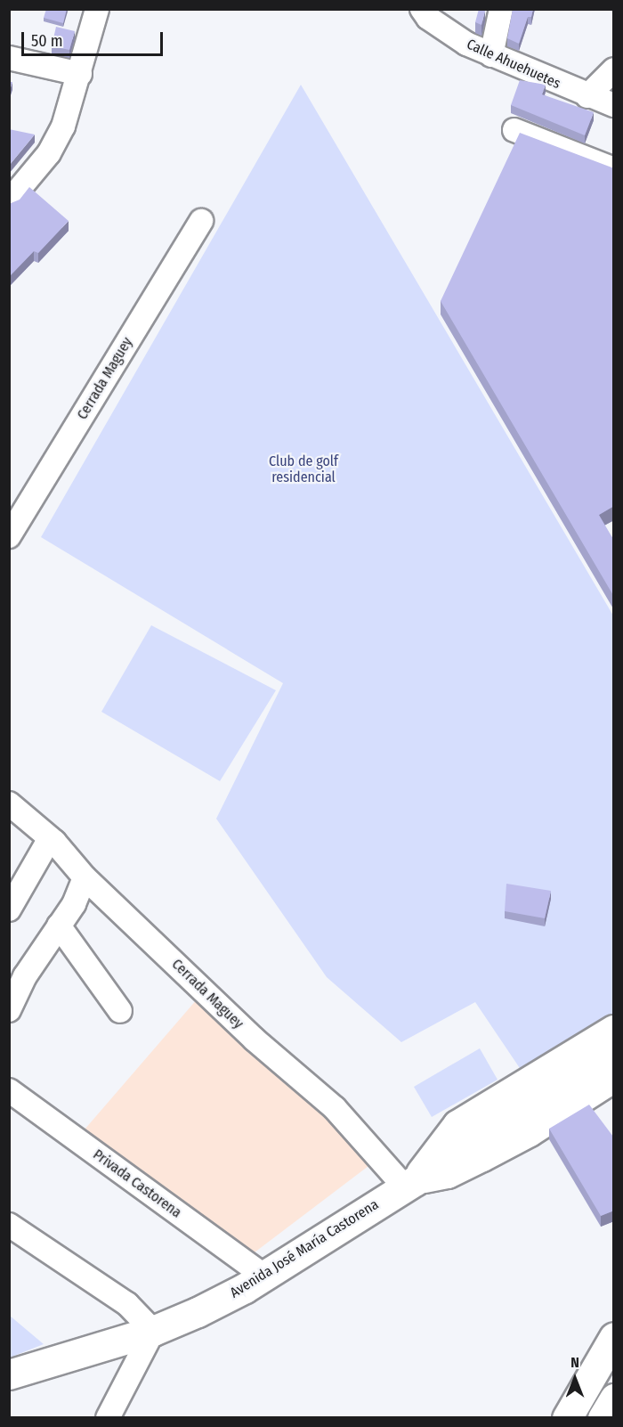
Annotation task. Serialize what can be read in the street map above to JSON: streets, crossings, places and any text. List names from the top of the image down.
{
  "streets": {
    "main road": ["Avenida José María Castorena"],
    "street": ["Calle Ahuehuetes", "Cerrada Maguey", "Privada Castorena"]
  },
  "crossings": [
    ["Cerrada Maguey", "Avenida José María Castorena"],
    ["Privada Castorena", "Avenida José María Castorena"]
  ],
  "parks": ["Club de golf residencial"],
  "scale_bar": "50 m",
  "north": "top"
}
